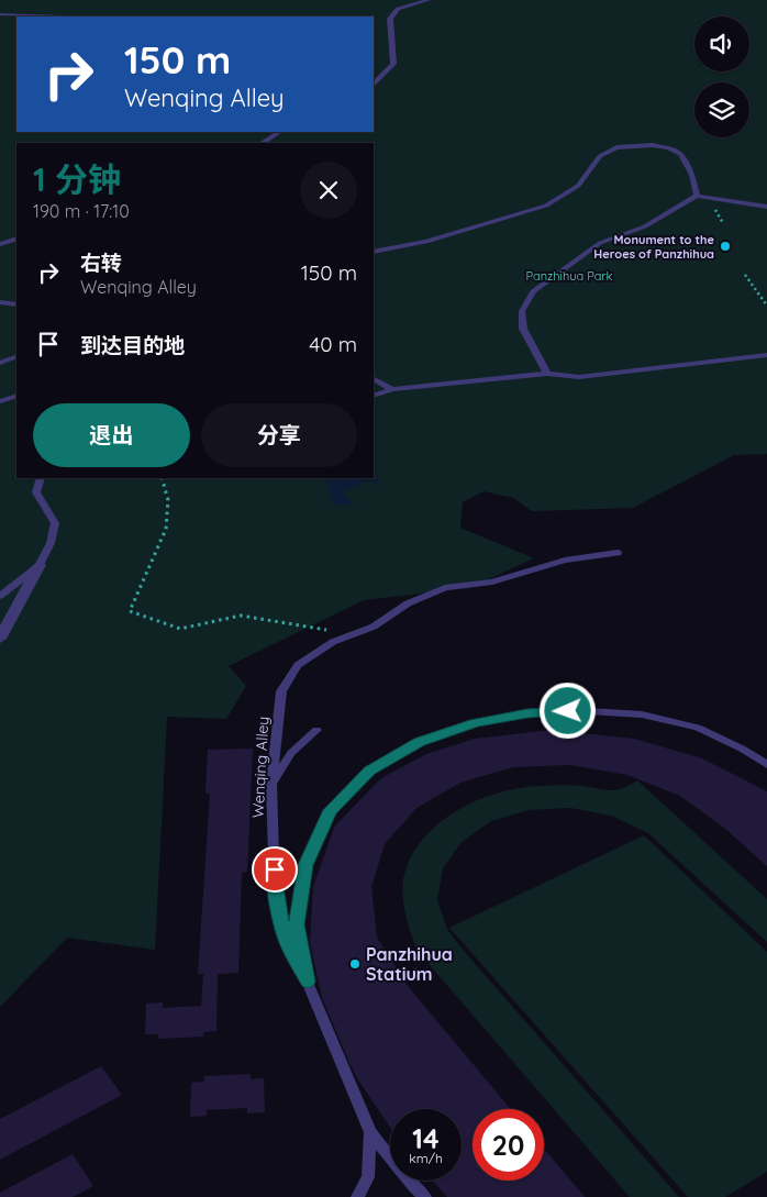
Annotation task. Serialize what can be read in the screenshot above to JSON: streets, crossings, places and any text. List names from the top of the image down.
{
  "streets": {
    "lane": ["Wenqing Alley"]
  },
  "parks": ["Panzhihua Park"],
  "places": ["Monument to the Heroes of Panzhihua", "Panzhihua Statium"],
  "page": {
    "turn": ["150 m", "Wenqing Alley"],
    "heading": ["1 分钟", "190 m · 17:10"],
    "list": [
      {
        "name": "右转",
        "note": "Wenqing Alley",
        "value": "150 m"
      },
      {
        "name": "到达目的地",
        "value": "40 m"
      }
    ],
    "buttons": ["退出", "分享"],
    "speed": "14 km/h",
    "limit": "20"
  }
}
